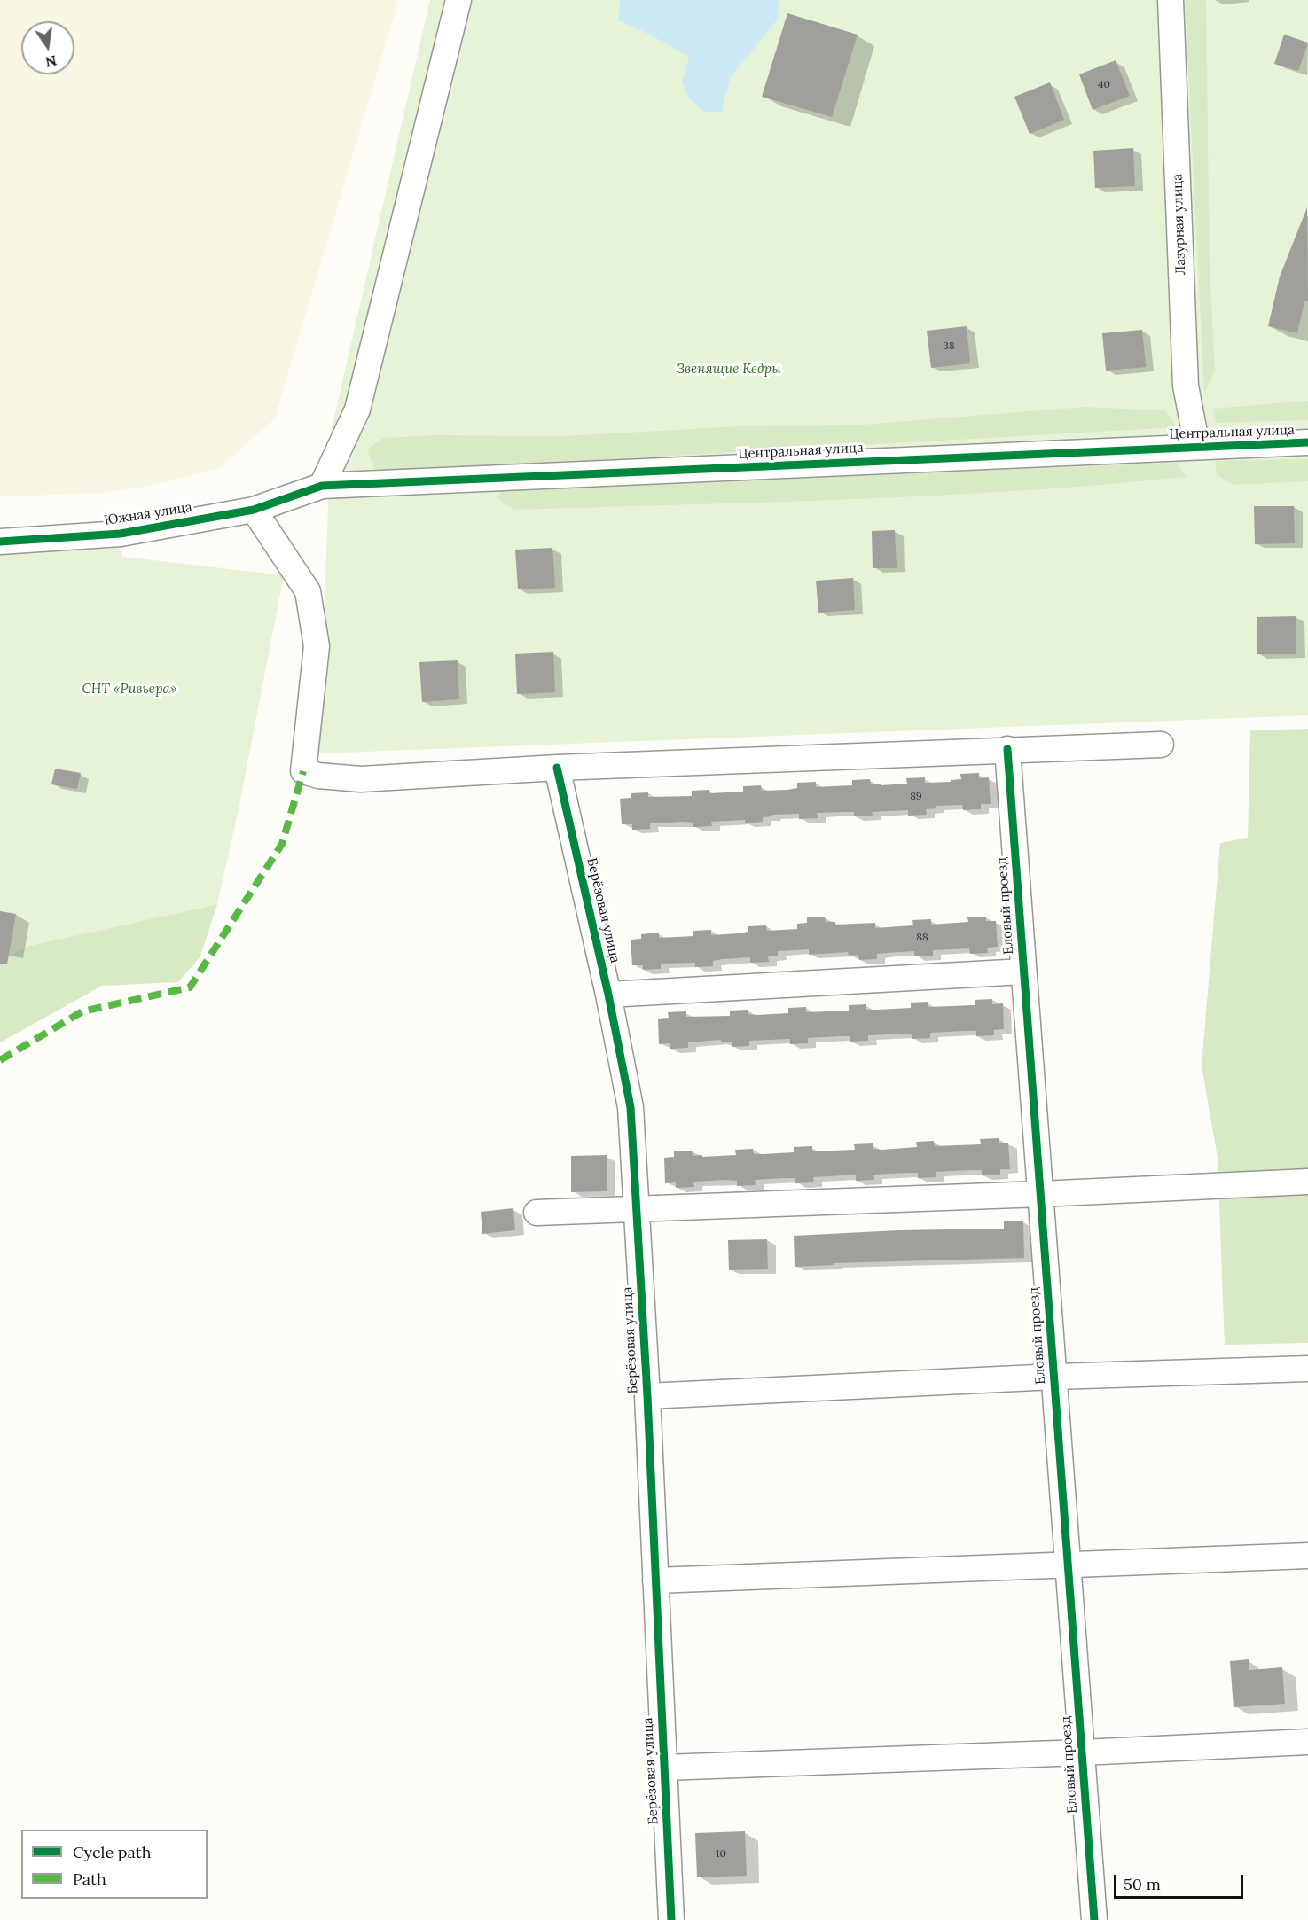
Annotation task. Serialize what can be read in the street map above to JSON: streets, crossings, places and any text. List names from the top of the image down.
{
  "streets": {
    "street": [
      "Лазурная улица",
      "Центральная улица",
      "Южная улица",
      "Еловый проезд",
      "Берёзовая улица"
    ]
  },
  "crossings": [
    ["Лазурная улица", "Центральная улица"],
    ["Центральная улица", "Южная улица"]
  ],
  "parks": ["Звенящие Кедры", "СНТ «Ривьера»"],
  "house_numbers": [
    "40",
    "38",
    "89",
    "88",
    "10"
  ],
  "legend": ["Cycle path", "Path"],
  "scale_bar": "50 m",
  "north": "bottom"
}
